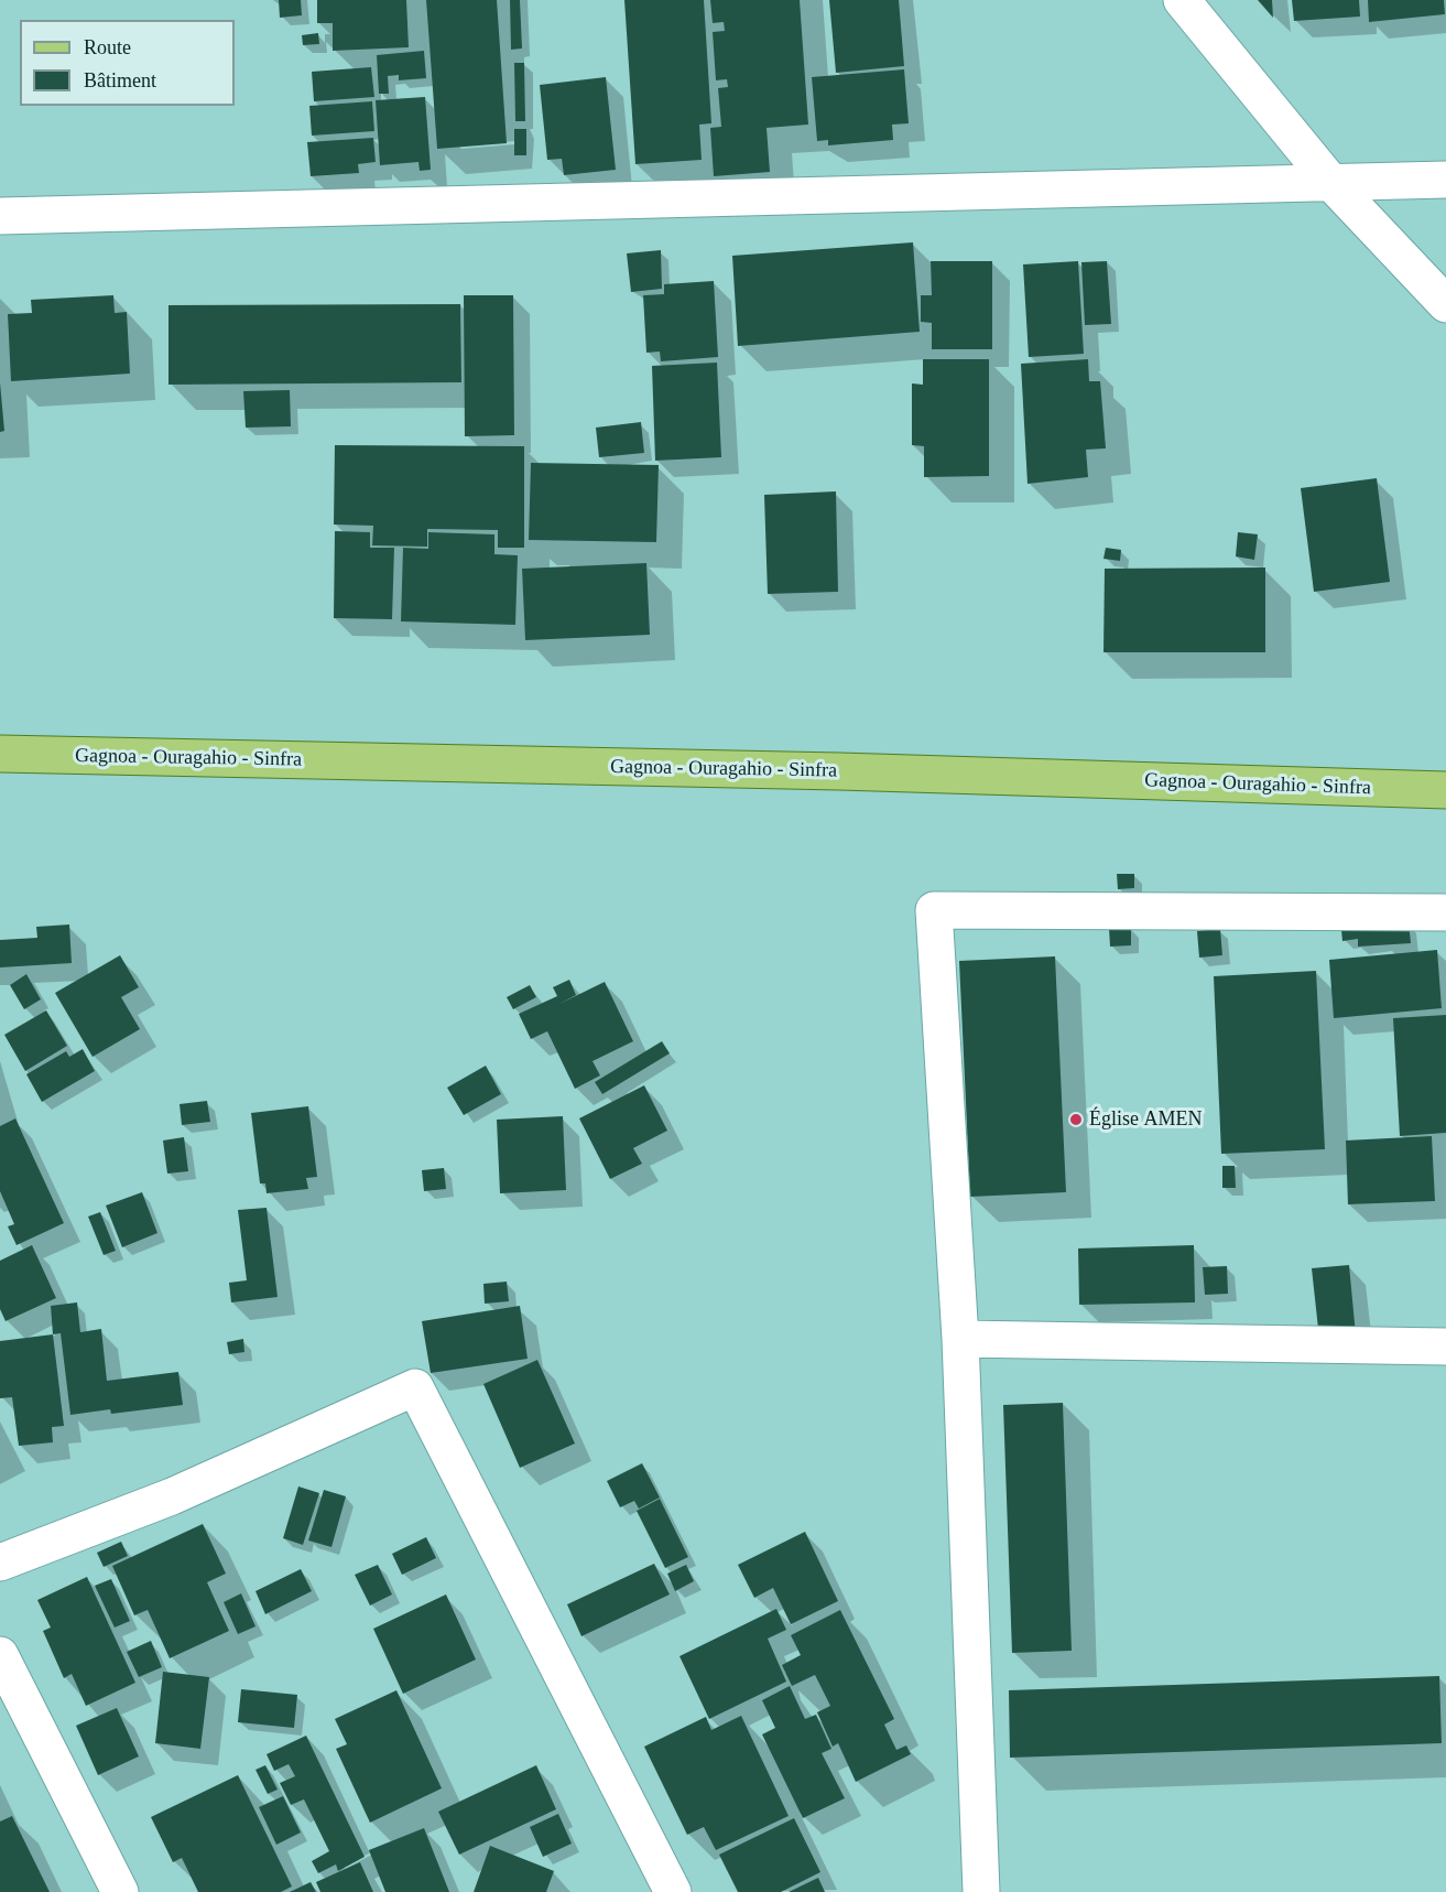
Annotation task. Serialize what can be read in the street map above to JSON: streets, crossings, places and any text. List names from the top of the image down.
{
  "streets": {
    "main road": ["Gagnoa - Ouragahio - Sinfra"]
  },
  "places": ["Église AMEN"],
  "legend": ["Route", "Bâtiment"]
}
